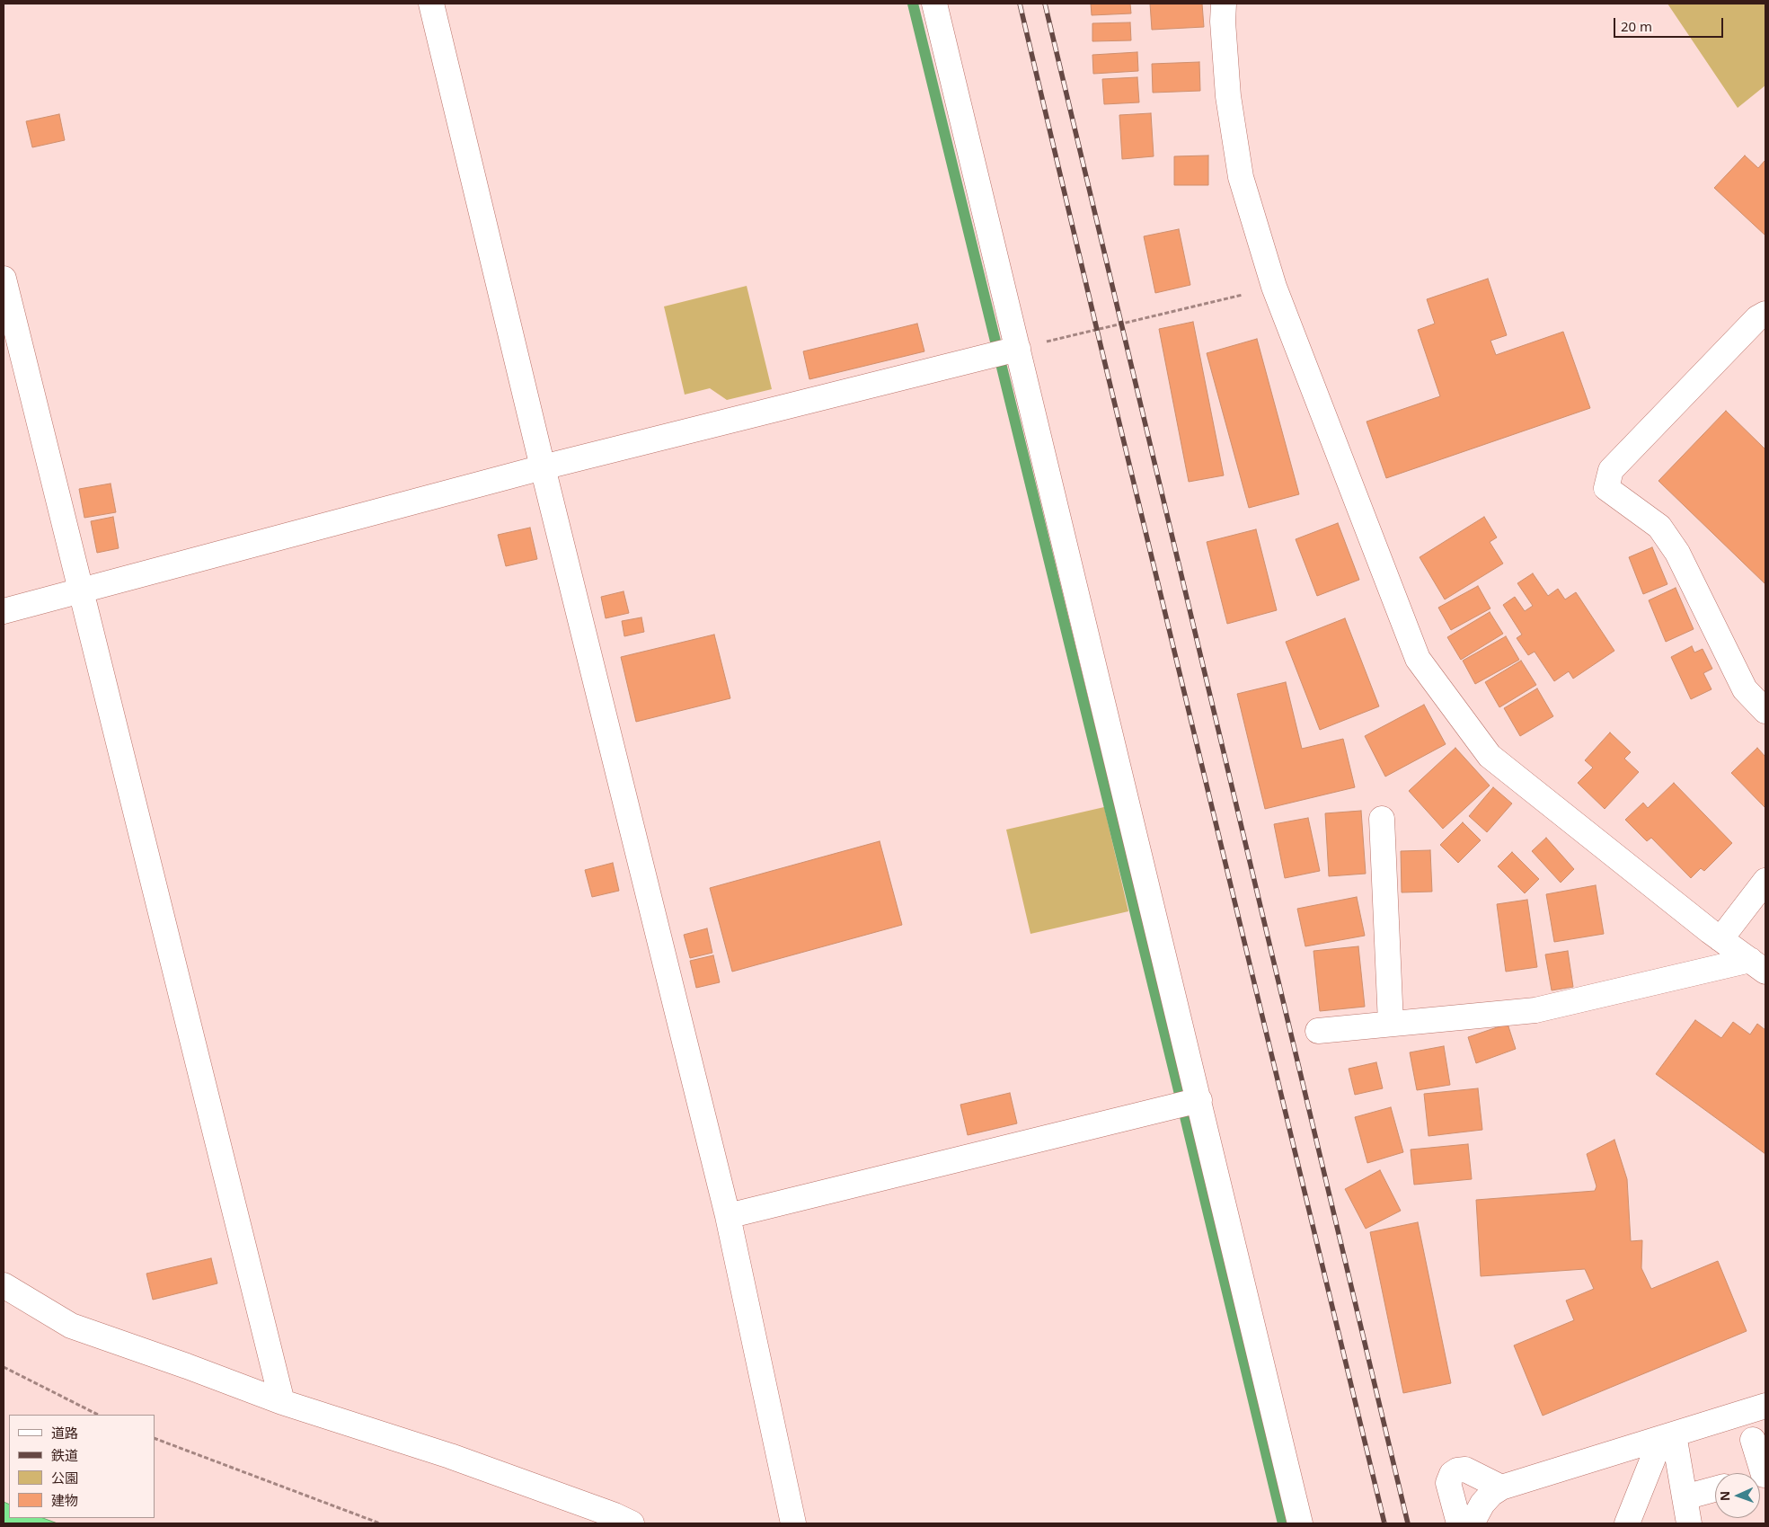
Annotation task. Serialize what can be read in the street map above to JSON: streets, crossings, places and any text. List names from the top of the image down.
{
  "legend": [
    "道路",
    "鉄道",
    "公園",
    "建物"
  ],
  "scale_bar": "20 m",
  "north": "left"
}
